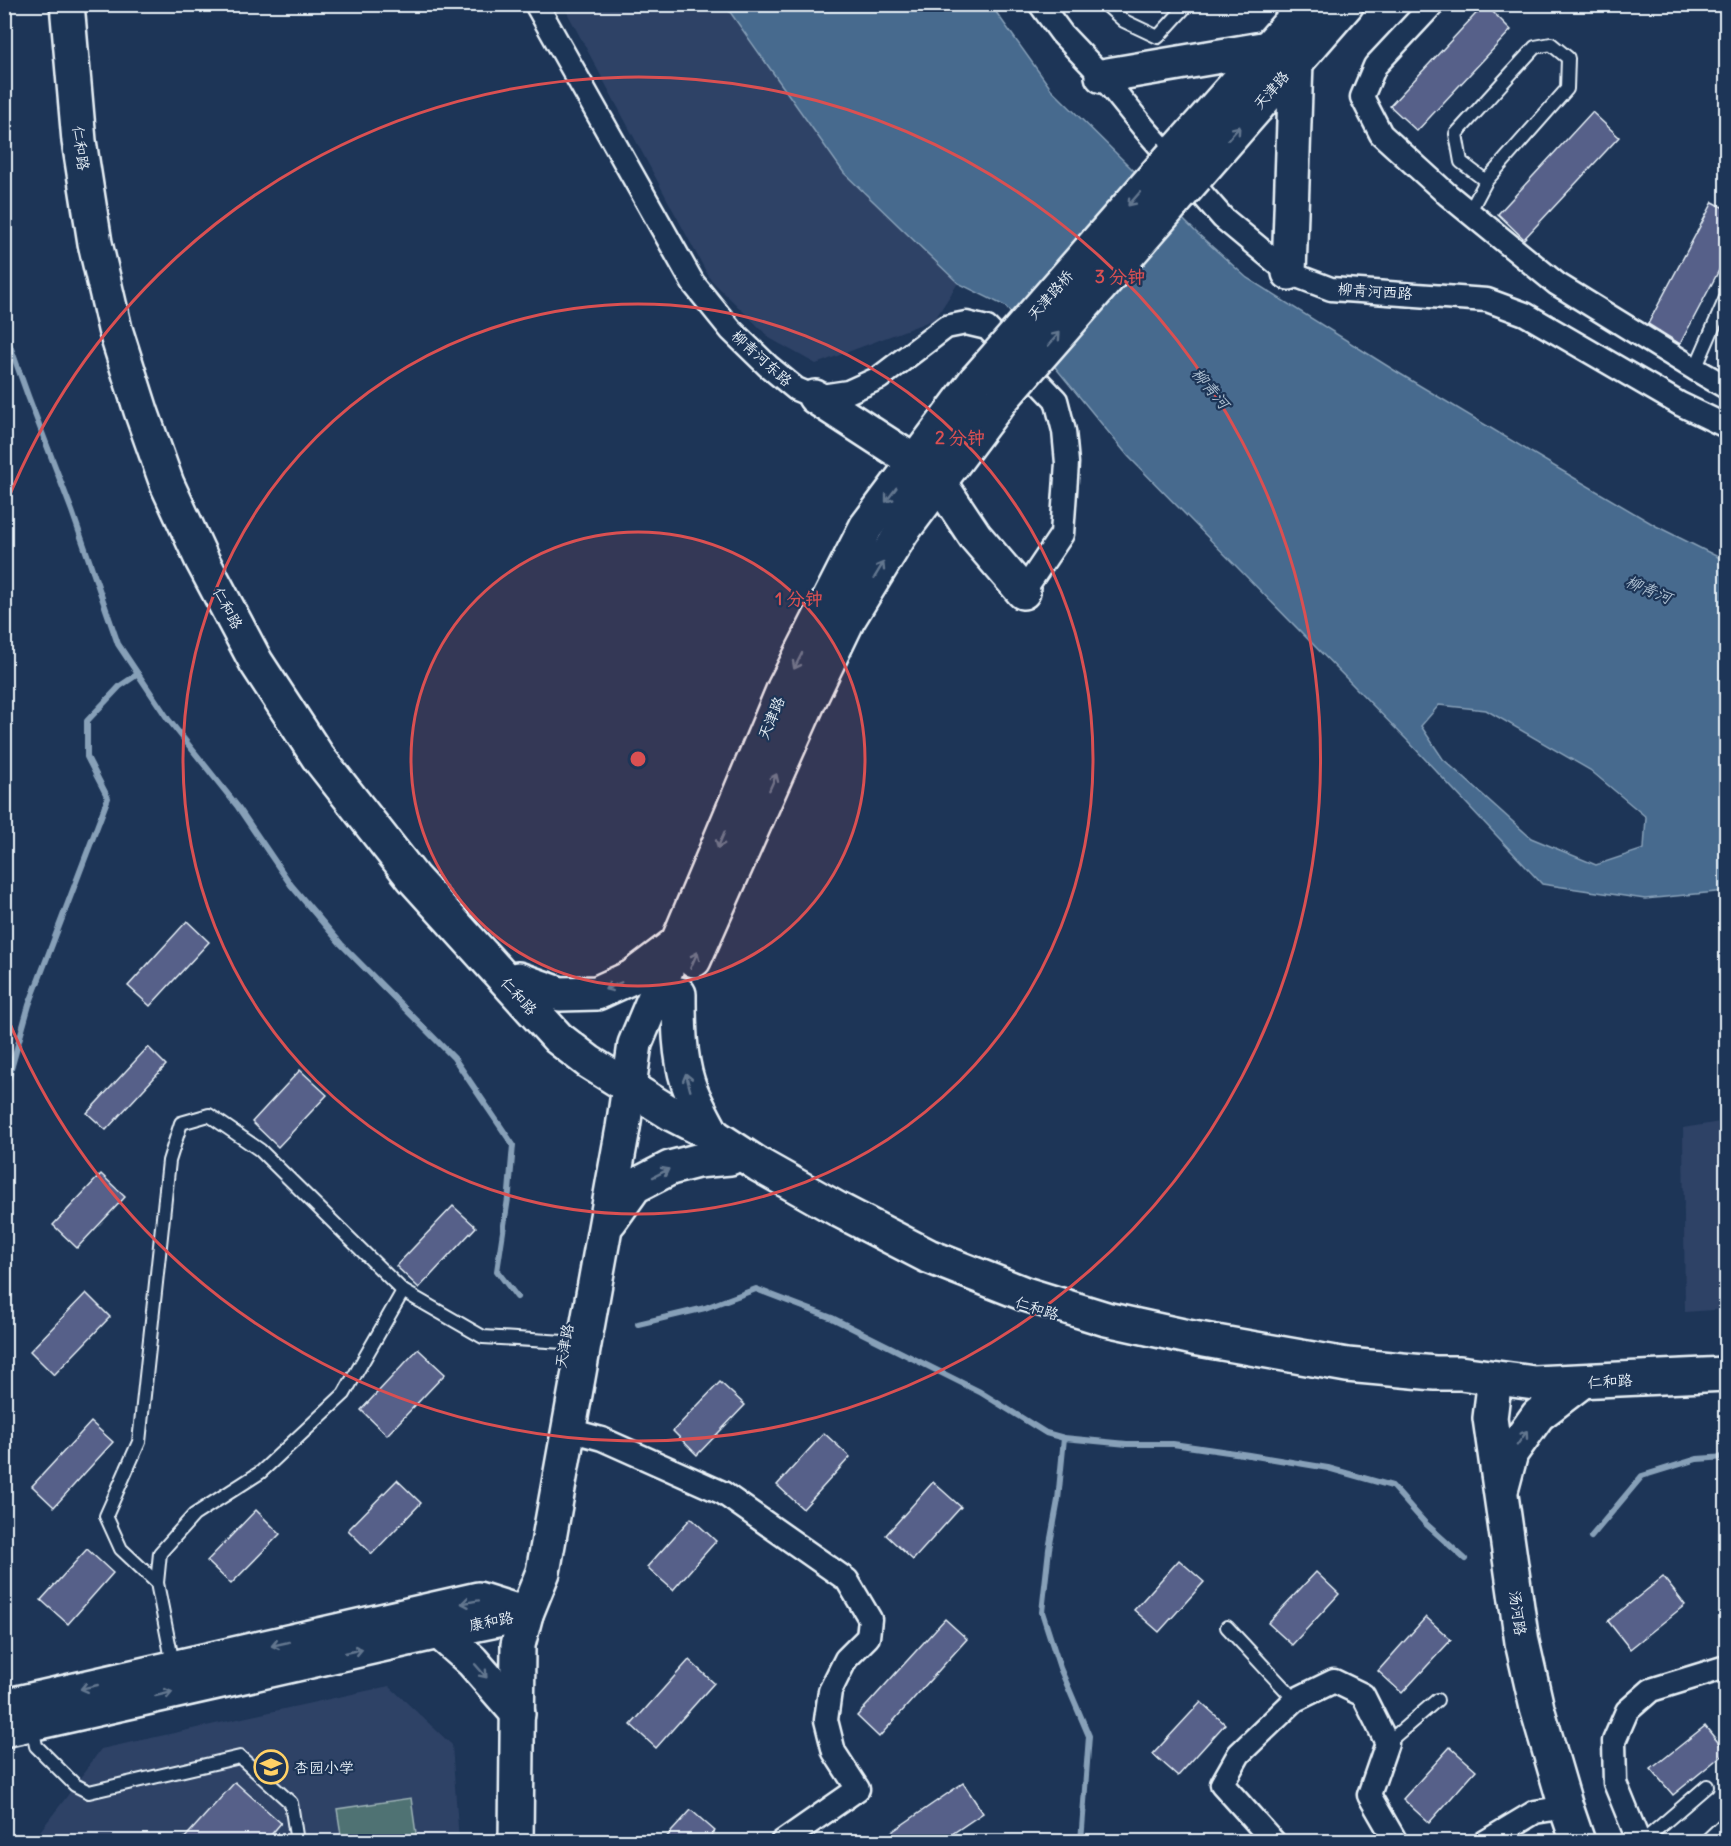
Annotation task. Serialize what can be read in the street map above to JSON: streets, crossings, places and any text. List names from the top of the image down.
{
  "streets": {
    "street": [
      "天津路",
      "仁和路",
      "柳青河西路",
      "天津路桥",
      "柳青河东路",
      "汤河路",
      "康和路"
    ]
  },
  "crossings": [
    ["天津路", "仁和路"],
    ["天津路", "天津路桥"],
    ["天津路", "康和路"],
    ["仁和路", "汤河路"]
  ],
  "one_way": ["天津路桥"],
  "water": ["柳青河"],
  "places": {
    "school or university": ["杏园小学"]
  },
  "rings": ["3 分钟", "2 分钟", "1 分钟"]
}
